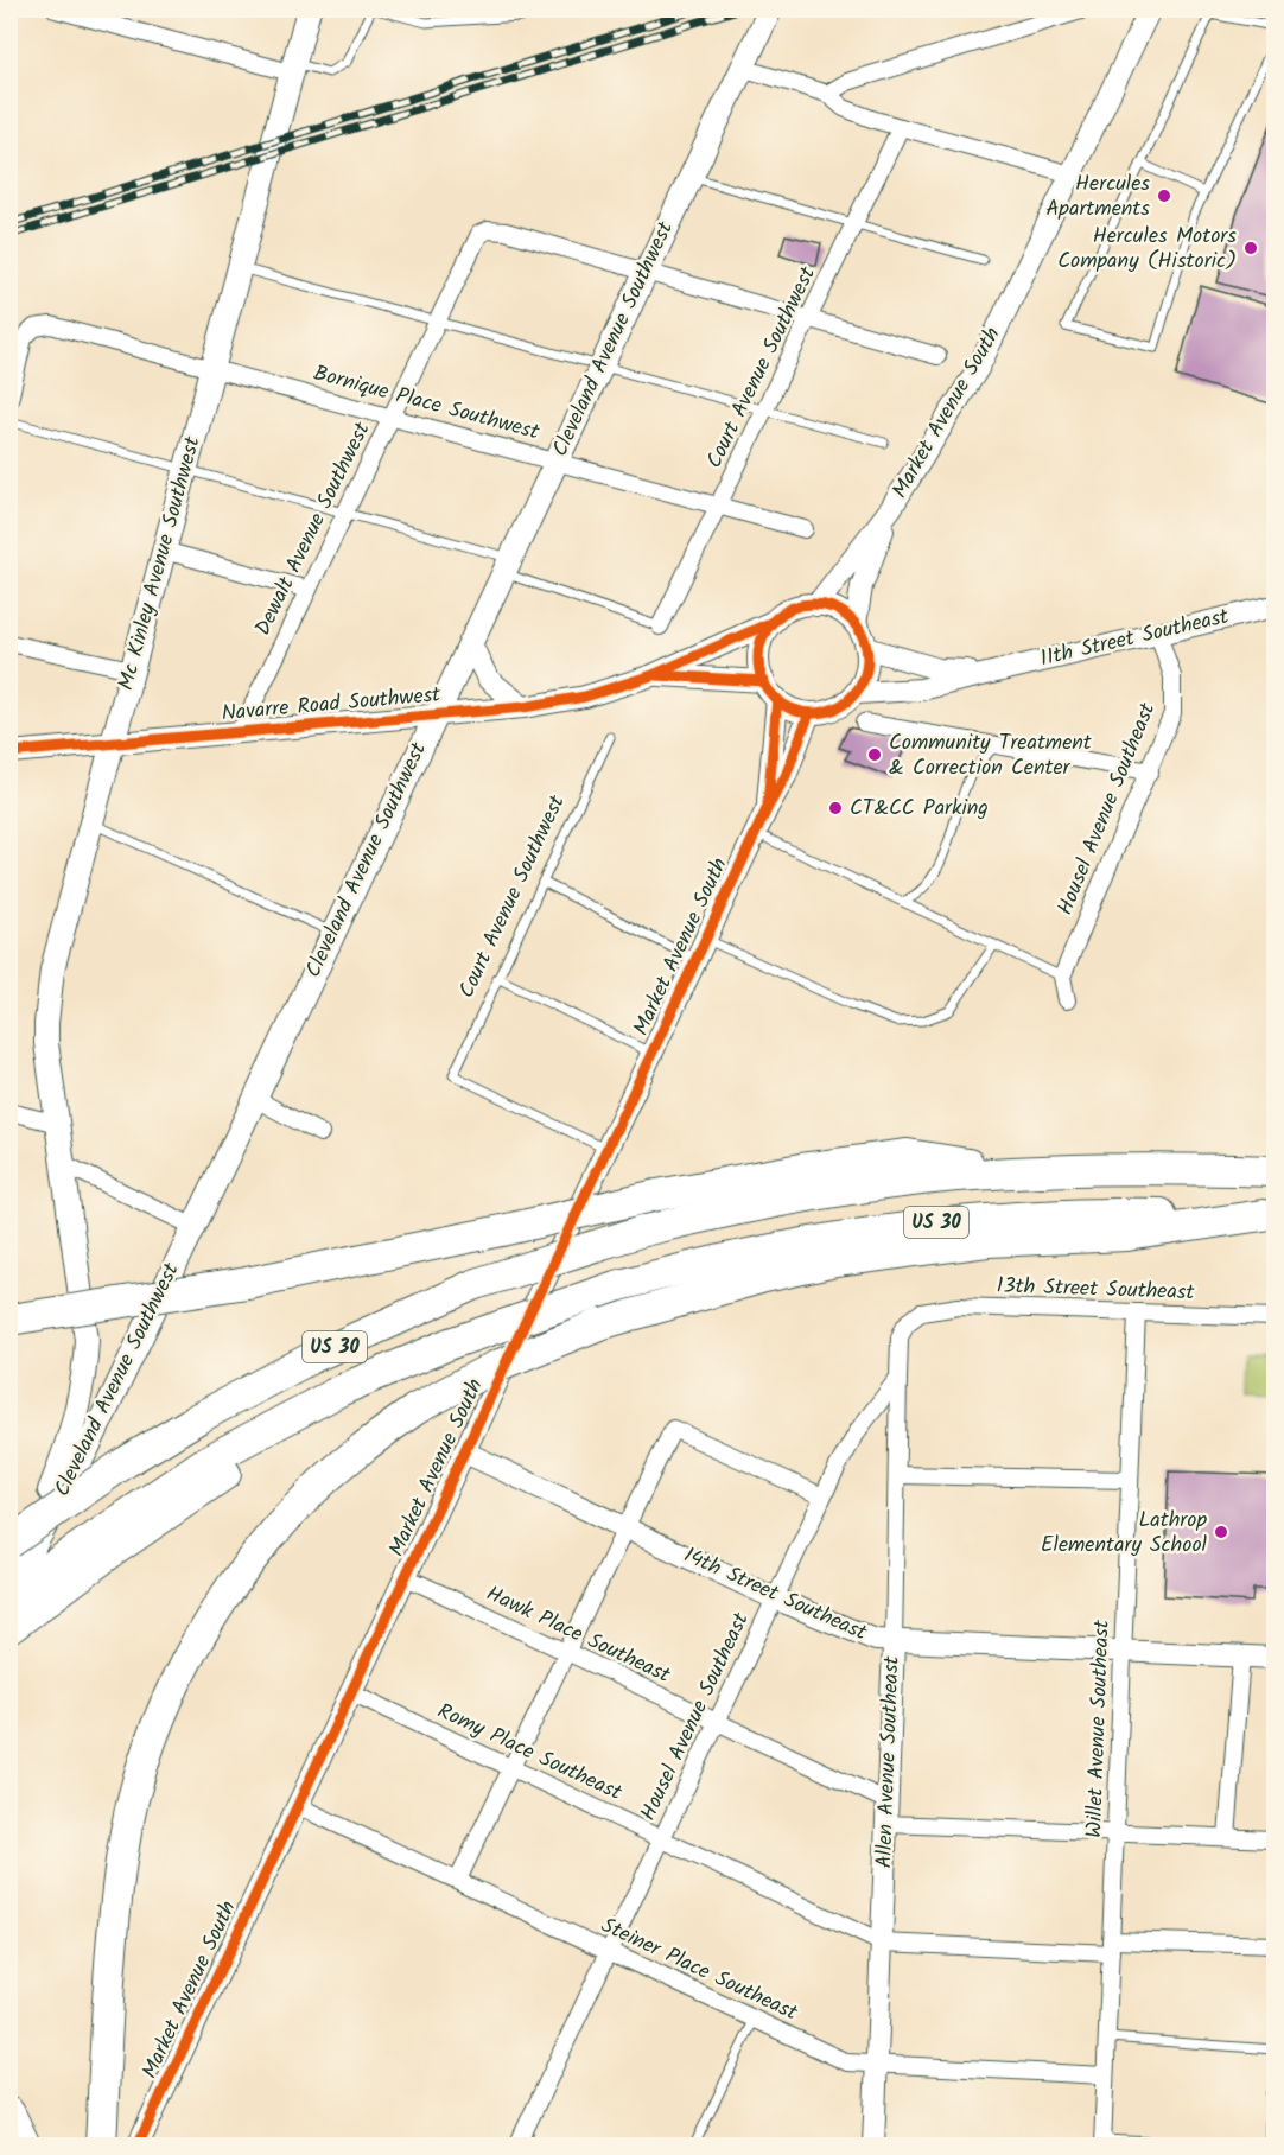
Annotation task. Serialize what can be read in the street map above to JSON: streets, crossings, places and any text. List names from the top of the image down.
{
  "streets": {
    "highway": ["US 30"],
    "main road": ["Cleveland Avenue Southwest", "Mc Kinley Avenue Southwest"],
    "street": [
      "Court Avenue Southwest",
      "Bornique Place Southwest",
      "Market Avenue South",
      "Dewalt Avenue Southwest",
      "11th Street Southeast",
      "Navarre Road Southwest",
      "Housel Avenue Southeast",
      "13th Street Southeast",
      "14th Street Southeast",
      "Hawk Place Southeast",
      "Willet Avenue Southeast",
      "Romy Place Southeast",
      "Allen Avenue Southeast",
      "Steiner Place Southeast"
    ]
  },
  "crossings": [
    ["Cleveland Avenue Southwest", "Bornique Place Southwest"],
    ["Cleveland Avenue Southwest", "Dewalt Avenue Southwest"],
    ["Cleveland Avenue Southwest", "Mc Kinley Avenue Southwest"],
    ["Cleveland Avenue Southwest", "Navarre Road Southwest"],
    ["Cleveland Avenue Southwest", "US 30"],
    ["Court Avenue Southwest", "Bornique Place Southwest"],
    ["Court Avenue Southwest", "Market Avenue South"],
    ["Bornique Place Southwest", "Dewalt Avenue Southwest"],
    ["Bornique Place Southwest", "Mc Kinley Avenue Southwest"],
    ["Market Avenue South", "11th Street Southeast"],
    ["Market Avenue South", "Navarre Road Southwest"],
    ["Market Avenue South", "14th Street Southeast"],
    ["Market Avenue South", "Hawk Place Southeast"],
    ["Market Avenue South", "Romy Place Southeast"],
    ["Market Avenue South", "Steiner Place Southeast"],
    ["Dewalt Avenue Southwest", "Navarre Road Southwest"],
    ["Mc Kinley Avenue Southwest", "Navarre Road Southwest"],
    ["Mc Kinley Avenue Southwest", "US 30"],
    ["11th Street Southeast", "Navarre Road Southwest"],
    ["11th Street Southeast", "Housel Avenue Southeast"],
    ["Housel Avenue Southeast", "13th Street Southeast"],
    ["Housel Avenue Southeast", "14th Street Southeast"],
    ["Housel Avenue Southeast", "Hawk Place Southeast"],
    ["Housel Avenue Southeast", "Romy Place Southeast"],
    ["Housel Avenue Southeast", "Allen Avenue Southeast"],
    ["Housel Avenue Southeast", "Steiner Place Southeast"],
    ["13th Street Southeast", "Willet Avenue Southeast"],
    ["13th Street Southeast", "Allen Avenue Southeast"],
    ["14th Street Southeast", "Willet Avenue Southeast"],
    ["14th Street Southeast", "Allen Avenue Southeast"],
    ["Hawk Place Southeast", "Allen Avenue Southeast"],
    ["Willet Avenue Southeast", "Steiner Place Southeast"],
    ["Romy Place Southeast", "Allen Avenue Southeast"],
    ["Allen Avenue Southeast", "Steiner Place Southeast"]
  ],
  "places": [
    "Hercules Apartments",
    "Hercules Motors Company (Historic)",
    "Community Treatment & Correction Center",
    "CT&CC Parking",
    "Lathrop Elementary School"
  ]
}
